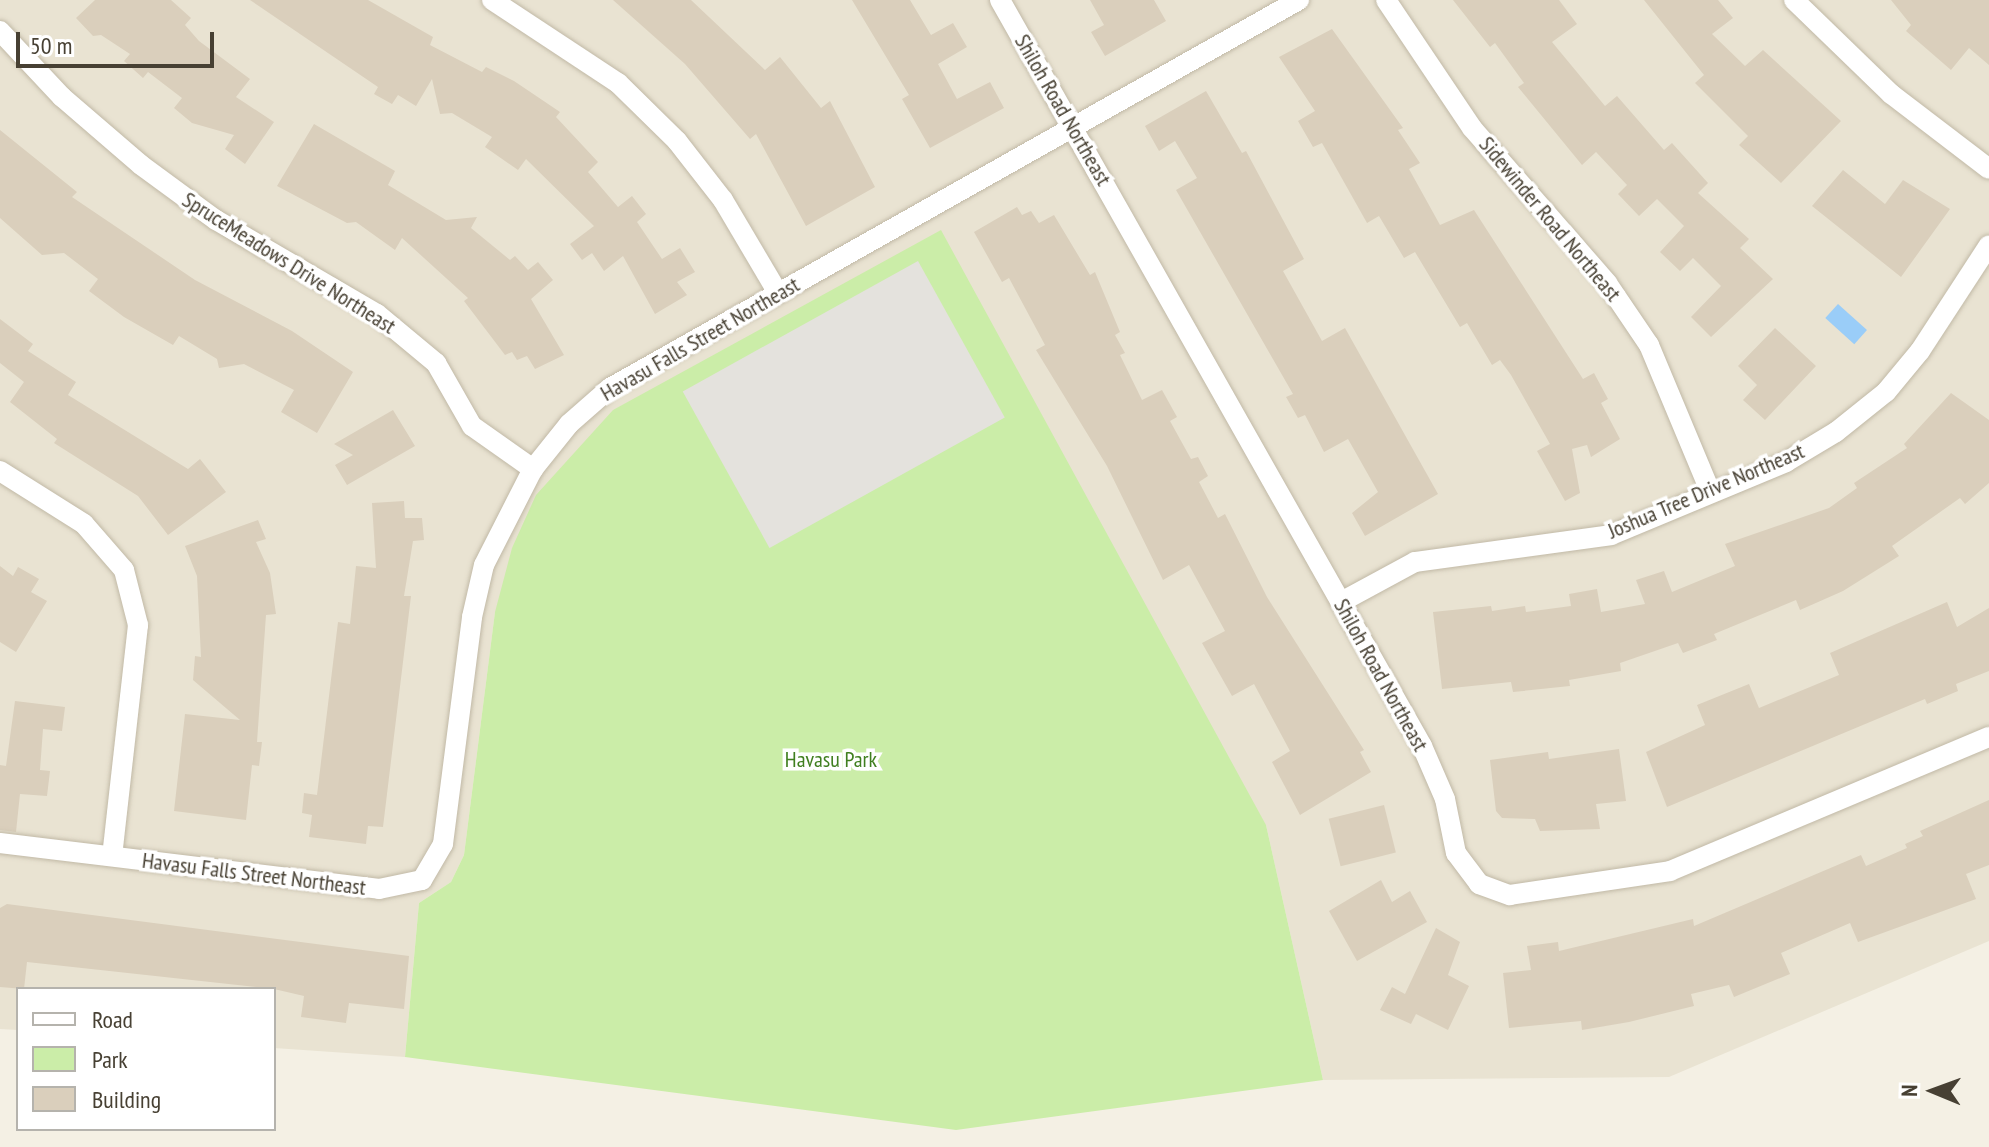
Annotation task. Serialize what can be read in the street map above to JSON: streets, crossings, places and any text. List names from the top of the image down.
{
  "streets": {
    "street": [
      "Shiloh Road Northeast",
      "Sidewinder Road Northeast",
      "SpruceMeadows Drive Northeast",
      "Havasu Falls Street Northeast",
      "Joshua Tree Drive Northeast"
    ]
  },
  "crossings": [
    ["Shiloh Road Northeast", "Havasu Falls Street Northeast"],
    ["Shiloh Road Northeast", "Joshua Tree Drive Northeast"],
    ["Sidewinder Road Northeast", "Joshua Tree Drive Northeast"],
    ["SpruceMeadows Drive Northeast", "Havasu Falls Street Northeast"]
  ],
  "parks": ["Havasu Park"],
  "legend": ["Road", "Park", "Building"],
  "scale_bar": "50 m",
  "north": "left"
}
